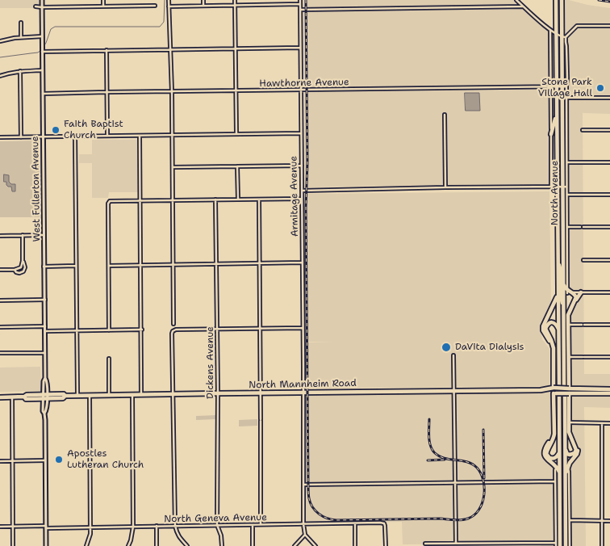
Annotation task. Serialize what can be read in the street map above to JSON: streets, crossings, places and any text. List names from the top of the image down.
{
  "streets": {
    "main road": ["North Avenue", "North Mannheim Road"],
    "street": [
      "Hawthorne Avenue",
      "West Fullerton Avenue",
      "Armitage Avenue",
      "Dickens Avenue",
      "North Geneva Avenue"
    ]
  },
  "crossings": [
    ["Hawthorne Avenue", "West Fullerton Avenue"],
    ["Hawthorne Avenue", "North Avenue"],
    ["Hawthorne Avenue", "Armitage Avenue"],
    ["West Fullerton Avenue", "North Mannheim Road"],
    ["West Fullerton Avenue", "North Geneva Avenue"],
    ["Armitage Avenue", "North Mannheim Road"],
    ["Armitage Avenue", "North Geneva Avenue"],
    ["Dickens Avenue", "North Mannheim Road"],
    ["Dickens Avenue", "North Geneva Avenue"]
  ],
  "places": [
    "Stone Park Village Hall",
    "Faith Baptist Church",
    "DaVita Dialysis",
    "Apostles Lutheran Church"
  ]
}
